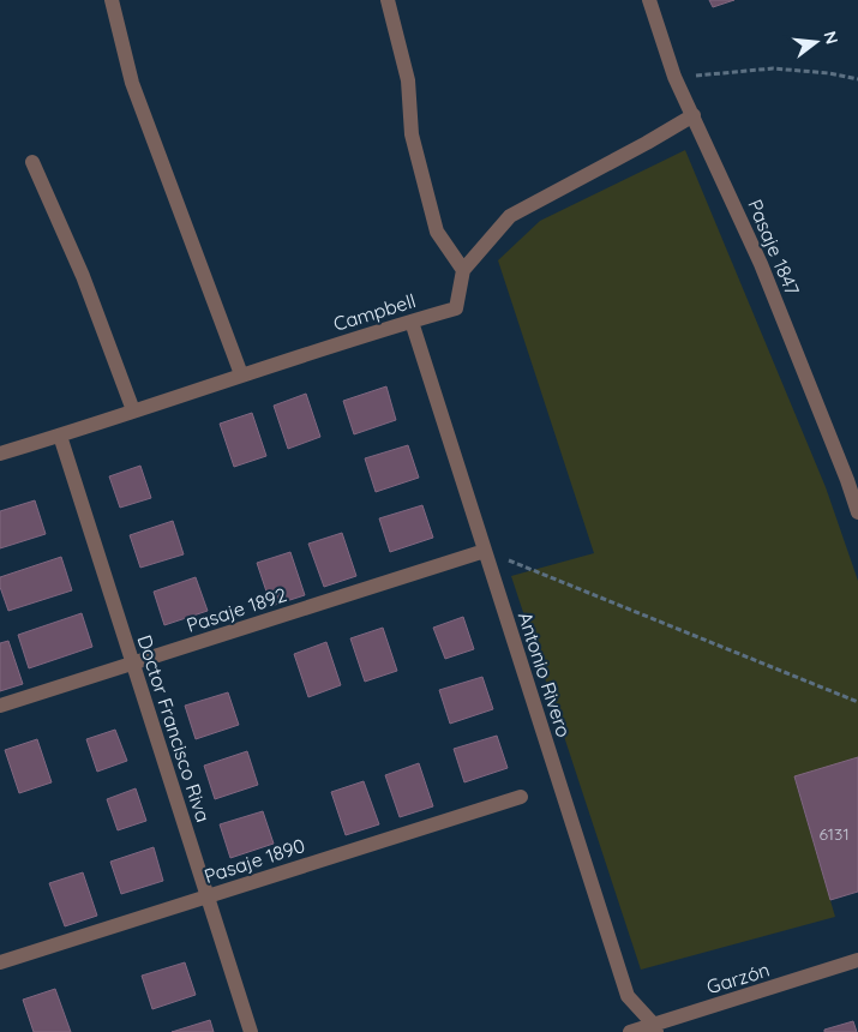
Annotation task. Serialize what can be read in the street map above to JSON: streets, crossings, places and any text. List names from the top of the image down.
{
  "streets": {
    "street": [
      "Pasaje 1847",
      "Campbell",
      "Pasaje 1892",
      "Antonio Rivero",
      "Doctor Francisco Riva",
      "Pasaje 1890",
      "Garzón"
    ]
  },
  "crossings": [
    ["Pasaje 1847", "Campbell"],
    ["Campbell", "Antonio Rivero"],
    ["Campbell", "Doctor Francisco Riva"],
    ["Pasaje 1892", "Antonio Rivero"],
    ["Pasaje 1892", "Doctor Francisco Riva"],
    ["Antonio Rivero", "Garzón"],
    ["Doctor Francisco Riva", "Pasaje 1890"]
  ],
  "house_numbers": ["6131"],
  "north": "right"
}
